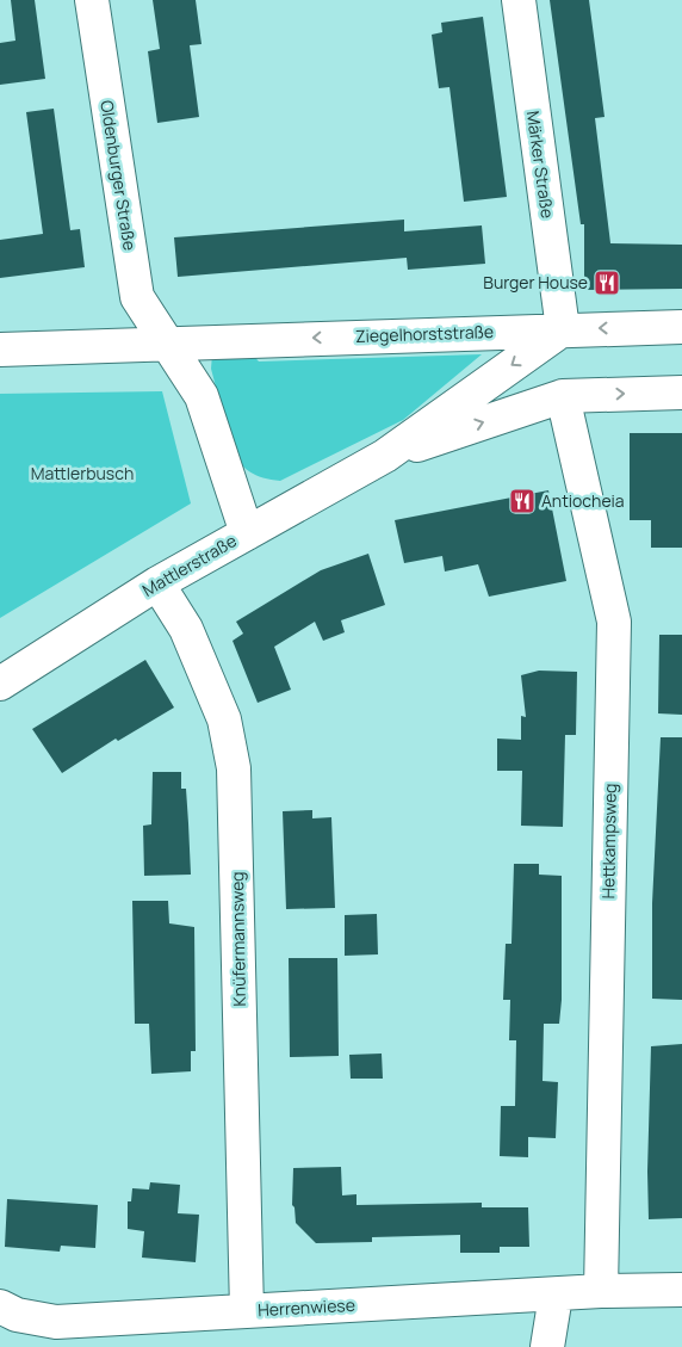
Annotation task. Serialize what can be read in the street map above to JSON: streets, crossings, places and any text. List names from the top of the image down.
{
  "streets": {
    "street": [
      "Märker Straße",
      "Oldenburger Straße",
      "Ziegelhorststraße",
      "Mattlerstraße",
      "Hettkampsweg",
      "Knüfermannsweg",
      "Herrenwiese"
    ]
  },
  "crossings": [
    ["Märker Straße", "Ziegelhorststraße"],
    ["Märker Straße", "Mattlerstraße"],
    ["Oldenburger Straße", "Ziegelhorststraße"],
    ["Ziegelhorststraße", "Mattlerstraße"],
    ["Mattlerstraße", "Hettkampsweg"],
    ["Mattlerstraße", "Knüfermannsweg"],
    ["Hettkampsweg", "Herrenwiese"],
    ["Knüfermannsweg", "Herrenwiese"]
  ],
  "one_way": ["Ziegelhorststraße"],
  "parks": ["Mattlerbusch"],
  "places": {
    "restaurant": ["Burger House", "Antiocheia"]
  }
}
